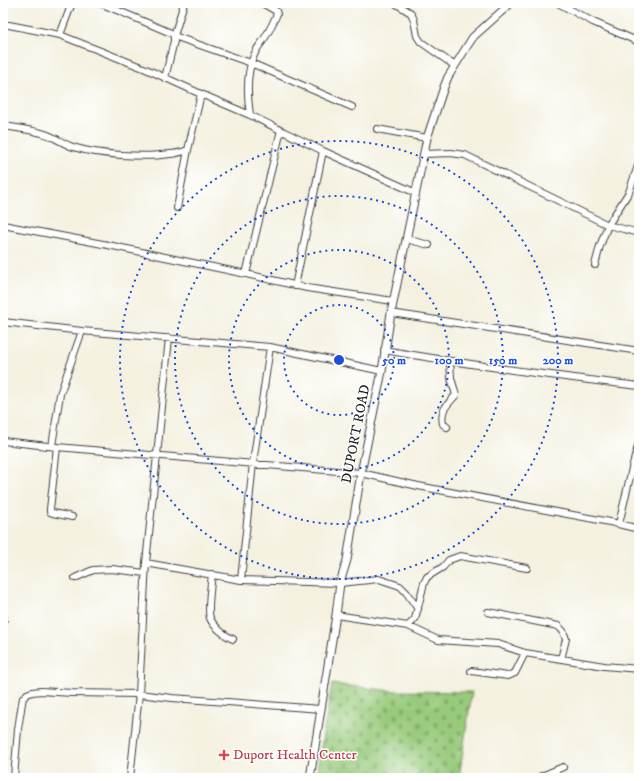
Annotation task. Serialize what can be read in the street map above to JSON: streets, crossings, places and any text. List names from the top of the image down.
{
  "streets": {
    "street": ["DUPORT ROAD"]
  },
  "places": {
    "health": ["Duport Health Center"]
  },
  "rings": [
    "50 m",
    "100 m",
    "150 m",
    "200 m"
  ]
}
